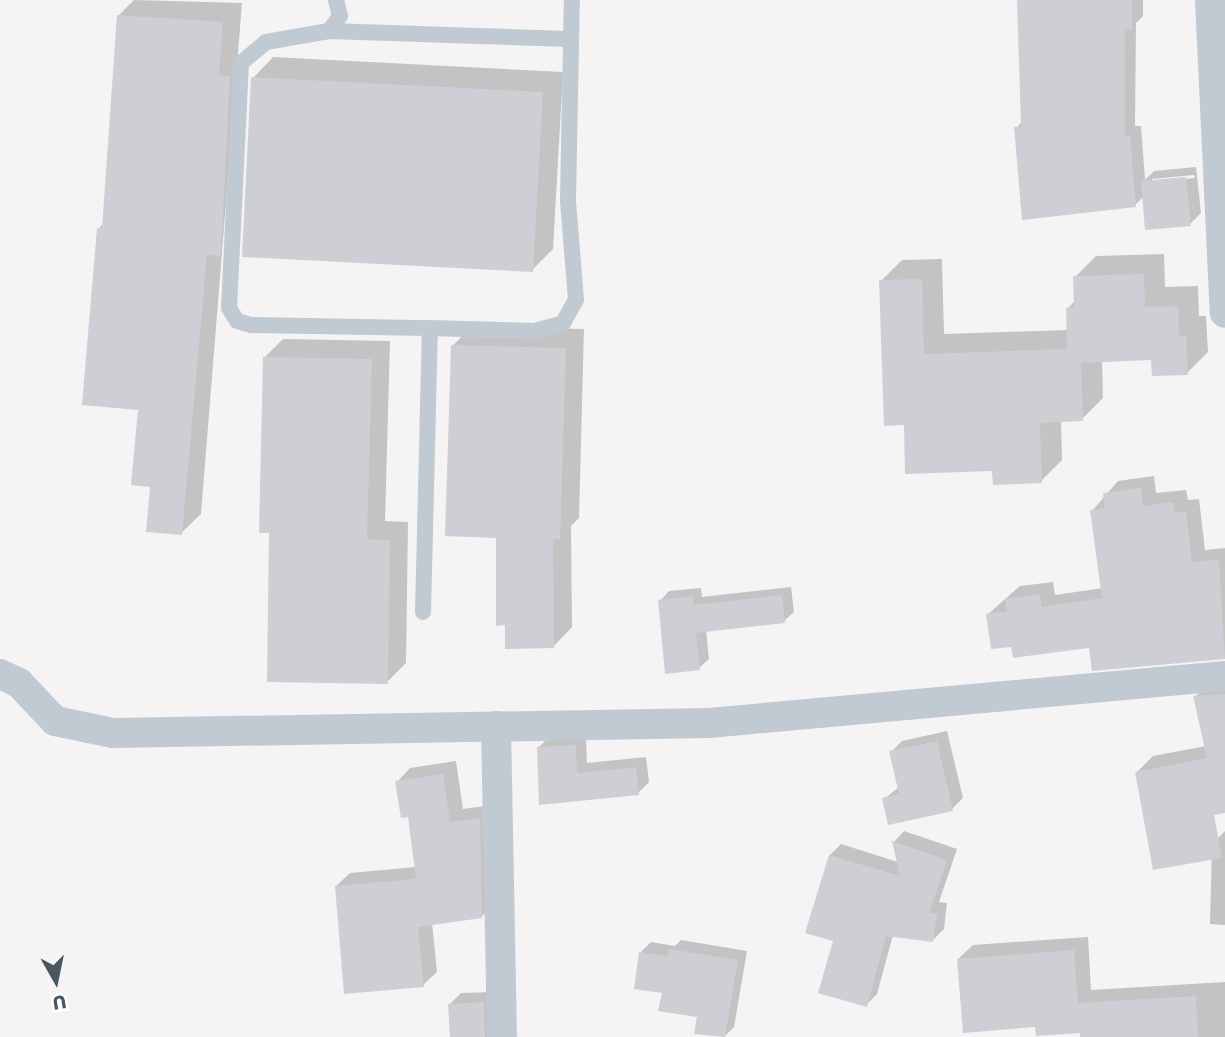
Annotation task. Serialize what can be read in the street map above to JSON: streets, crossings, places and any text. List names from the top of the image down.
{
  "north": "bottom"
}
